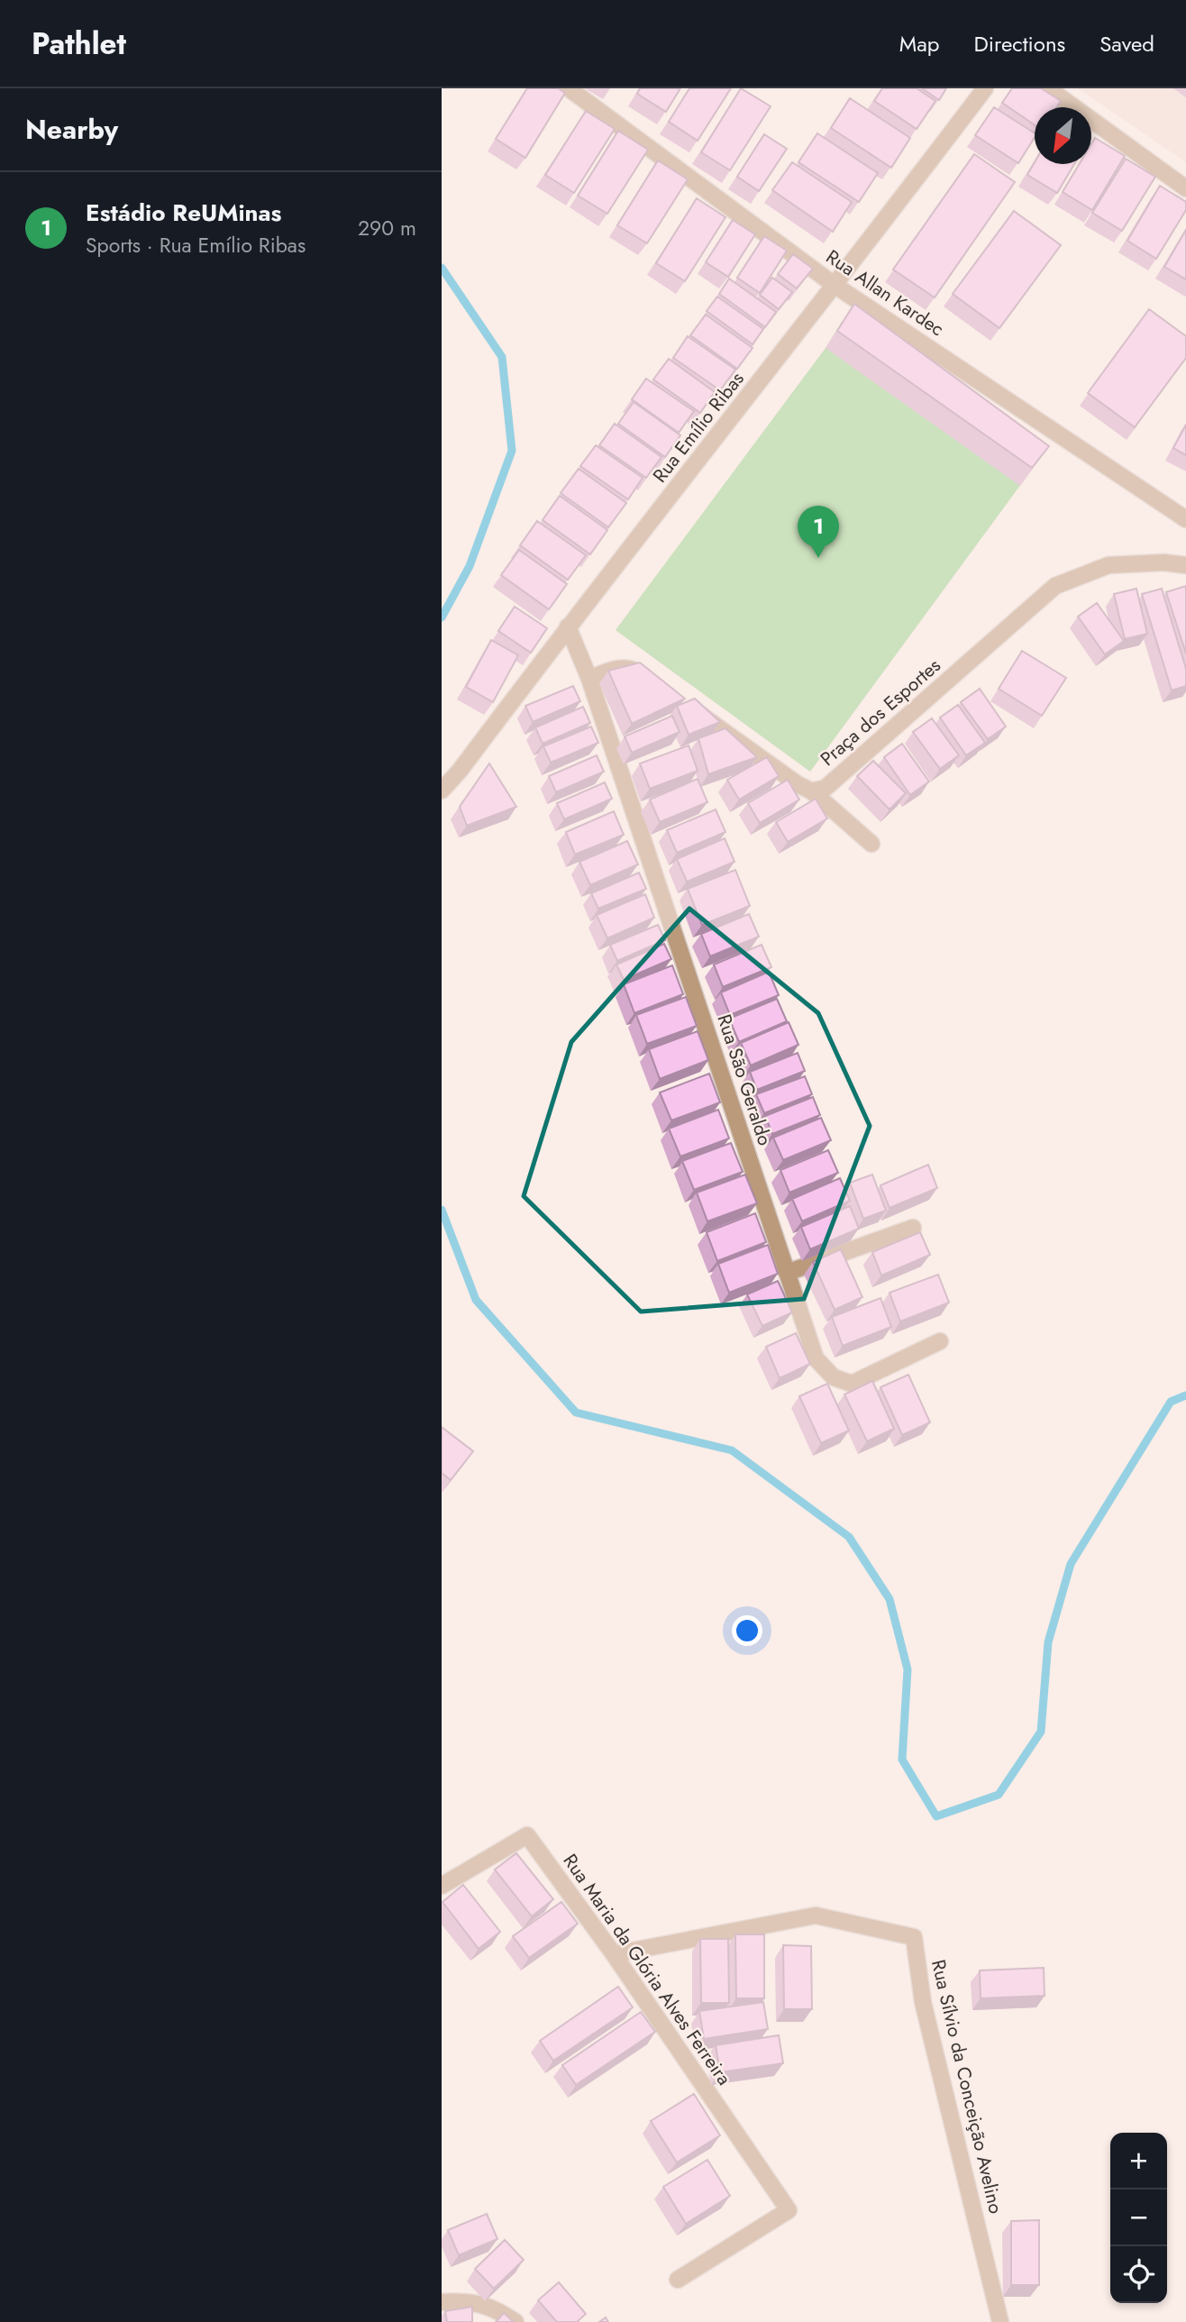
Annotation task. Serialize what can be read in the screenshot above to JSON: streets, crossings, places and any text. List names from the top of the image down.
{
  "streets": {
    "street": [
      "Rua Allan Kardec",
      "Rua Emílio Ribas",
      "Praça dos Esportes",
      "Rua São Geraldo",
      "Rua Maria da Glória Alves Ferreira",
      "Rua Sílvio da Conceição Avelino"
    ]
  },
  "crossings": [
    ["Rua Allan Kardec", "Rua Emílio Ribas"],
    ["Rua Maria da Glória Alves Ferreira", "Rua Sílvio da Conceição Avelino"]
  ],
  "north": "bottom left",
  "page": {
    "header": "Pathlet",
    "nav": ["Map", "Directions", "Saved"],
    "heading": "Nearby",
    "list": [
      {
        "mark": "1",
        "name": "Estádio ReUMinas",
        "note": "Sports · Rua Emílio Ribas",
        "value": "290 m"
      }
    ],
    "pins": "1",
    "map_buttons": ["+", "−"]
  }
}
